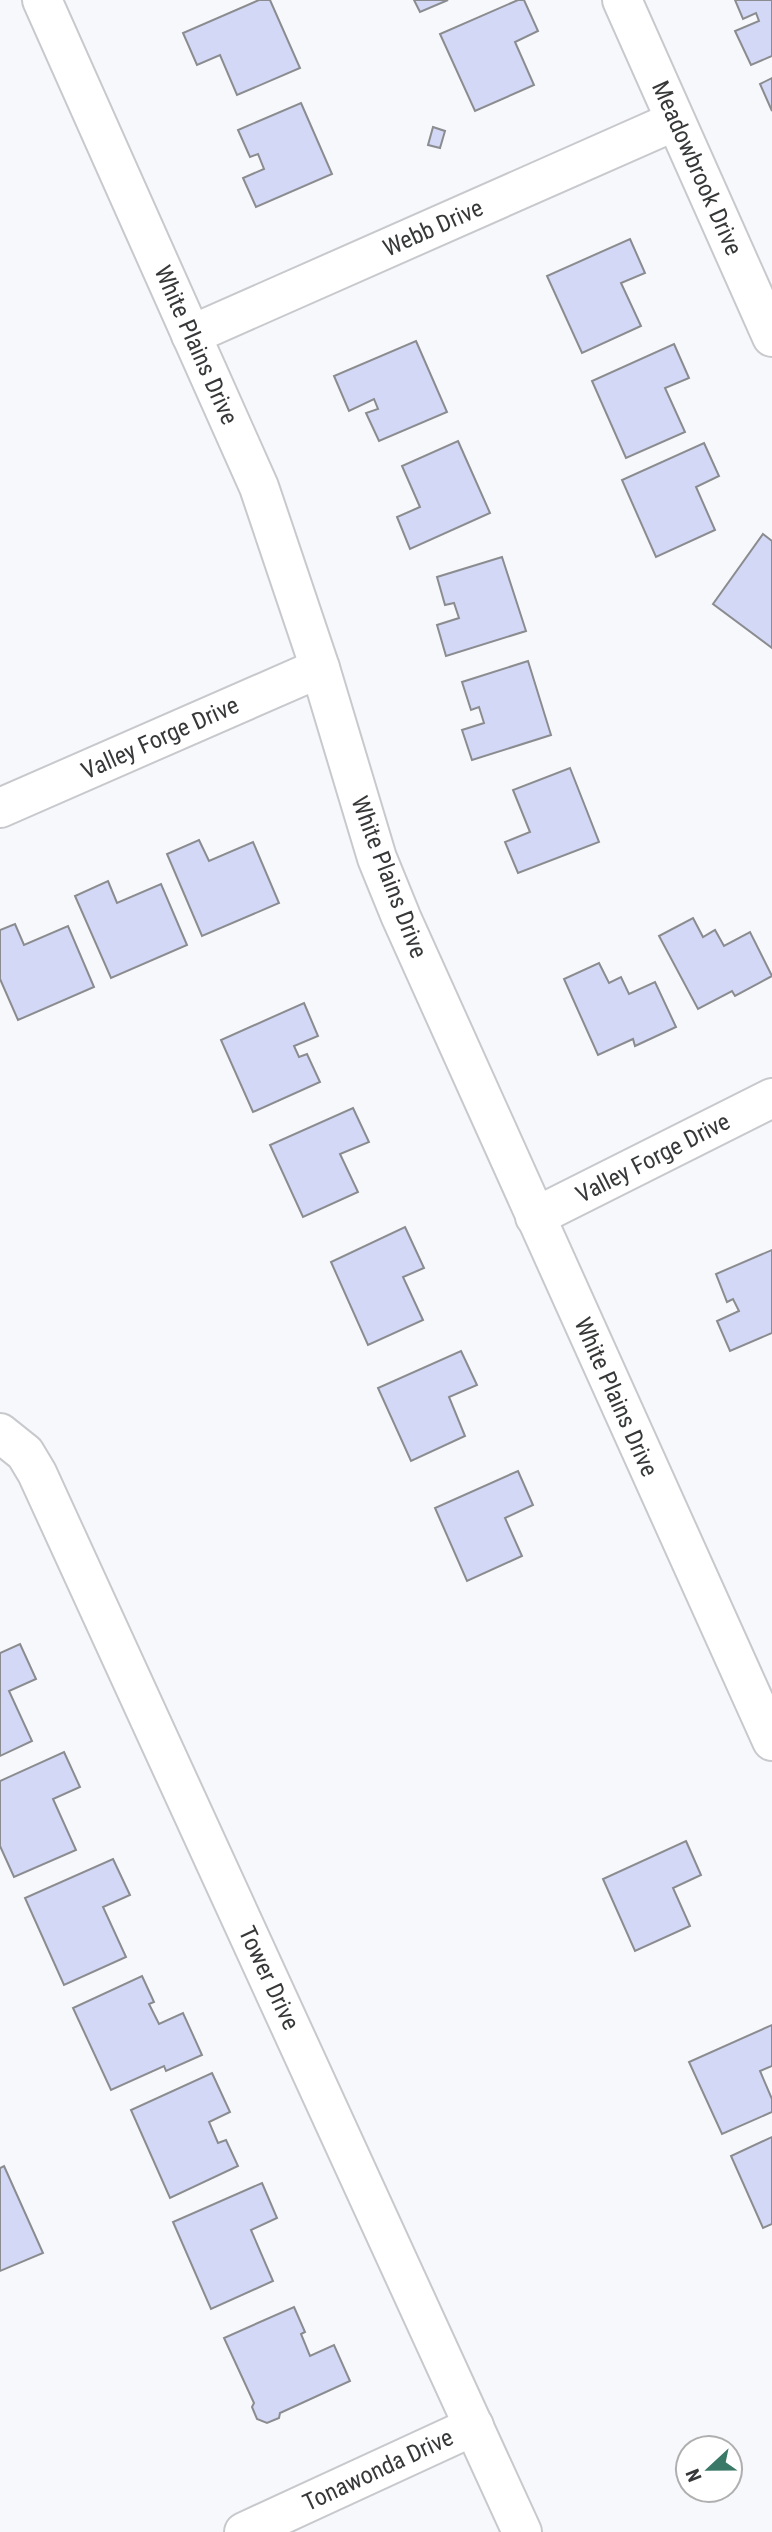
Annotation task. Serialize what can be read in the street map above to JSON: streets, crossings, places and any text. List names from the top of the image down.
{
  "streets": {
    "street": [
      "Meadowbrook Drive",
      "Webb Drive",
      "White Plains Drive",
      "Valley Forge Drive",
      "Tower Drive",
      "Tonawonda Drive"
    ]
  },
  "crossings": [
    ["Meadowbrook Drive", "Webb Drive"],
    ["Webb Drive", "White Plains Drive"],
    ["White Plains Drive", "Valley Forge Drive"],
    ["Tower Drive", "Tonawonda Drive"]
  ],
  "north": "left"
}
